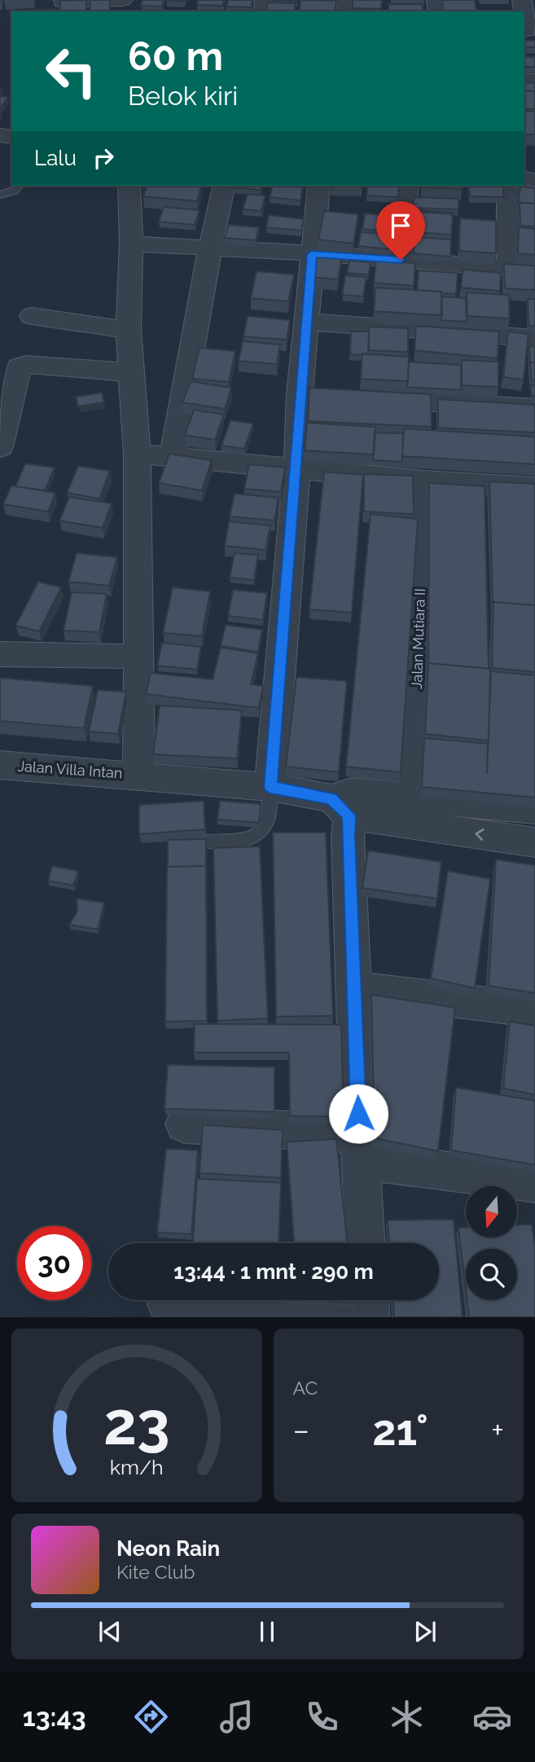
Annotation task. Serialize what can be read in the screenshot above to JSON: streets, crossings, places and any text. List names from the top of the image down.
{
  "streets": {
    "street": ["Jalan Mutiara II", "Jalan Villa Intan"]
  },
  "north": "bottom",
  "page": {
    "turn": ["60 m", "Belok kiri"],
    "then": "Lalu",
    "limit": "30",
    "trip": "13:44 · 1 mnt · 290 m",
    "tile": "AC",
    "heat": ["−", "21°", "+"],
    "song": ["Neon Rain", "Kite Club"],
    "tabs": "13:43",
    "gauge": ["23", "km/h"]
  }
}
